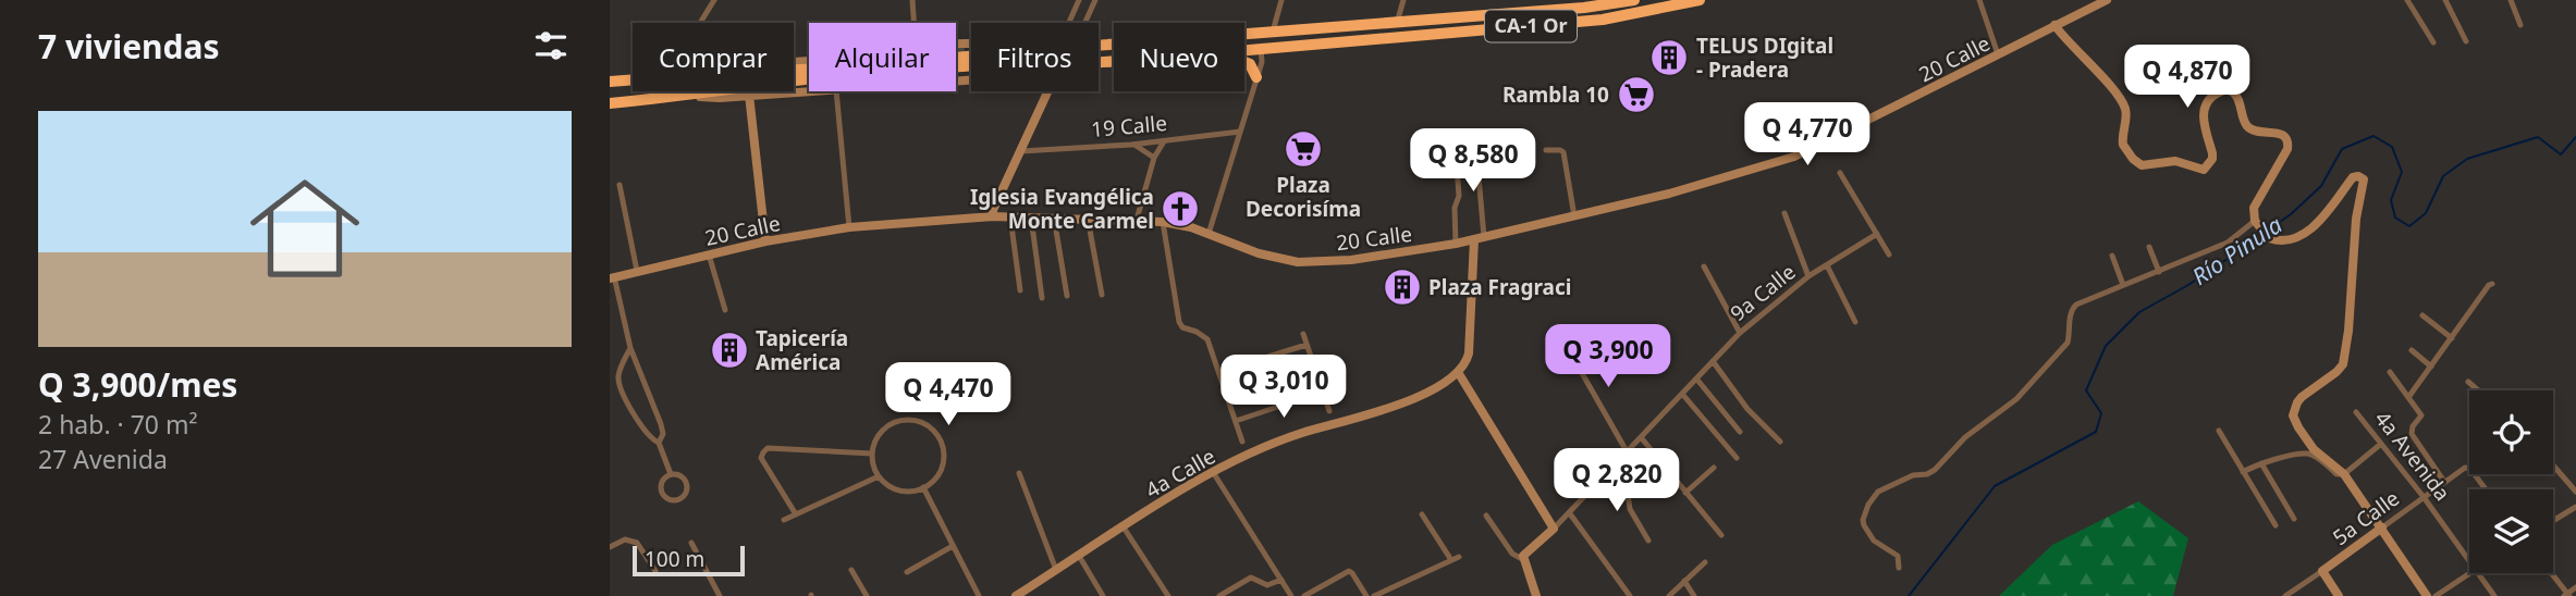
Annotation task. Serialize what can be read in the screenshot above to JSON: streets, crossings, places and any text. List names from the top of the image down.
{
  "streets": {
    "highway": ["CA-1 Or"],
    "street": [
      "20 Calle",
      "19 Calle",
      "9a Calle",
      "4a Avenida",
      "4a Calle",
      "5a Calle"
    ]
  },
  "crossings": [
    ["4a Avenida", "5a Calle"]
  ],
  "water": ["Río Pinula"],
  "places": {
    "building": ["TELUS DIgital - Pradera", "Plaza Fragraci", "Tapicería América"],
    "supermarket": ["Rambla 10", "Plaza Decorisíma"],
    "church": ["Iglesia Evangélica Monte Carmel"]
  },
  "scale_bar": "100 m",
  "page": {
    "heading": "7 viviendas",
    "chip": [
      "Comprar",
      "Alquilar",
      "Filtros",
      "Nuevo"
    ],
    "price": [
      "Q 4,870",
      "Q 4,770",
      "Q 8,580",
      "Q 3,900",
      "Q 3,010",
      "Q 4,470",
      "Q 2,820"
    ],
    "list": [
      {
        "name": "Q 3,900/mes",
        "note": "2 hab. · 70 m² · 27 Avenida"
      }
    ],
    "scale": "100 m"
  }
}
